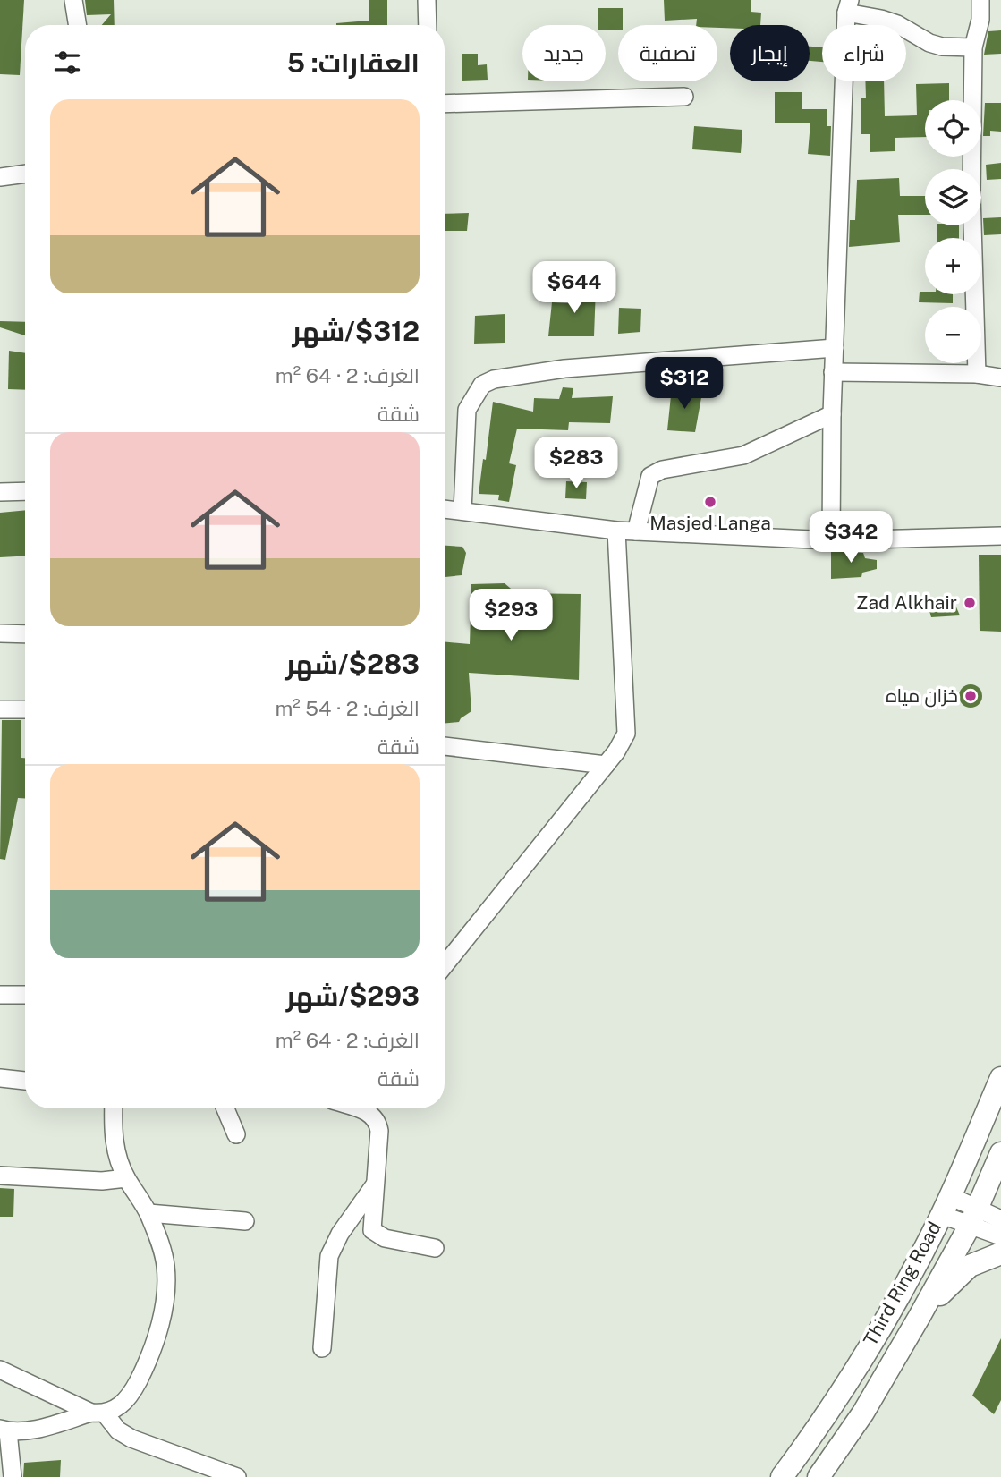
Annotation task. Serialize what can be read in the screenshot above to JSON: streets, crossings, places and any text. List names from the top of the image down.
{
  "streets": {
    "main road": ["Third Ring Road"]
  },
  "places": ["Masjed Langa", "Zad Alkhair", "خزان مياه"],
  "page": {
    "chip": [
      "شراء",
      "إيجار",
      "تصفية",
      "جديد"
    ],
    "heading": "العقارات: 5",
    "map_buttons": ["+", "−"],
    "list": [
      {
        "name": "$312/شهر",
        "note": "الغرف: 2 · 64 m² · شقة"
      },
      {
        "name": "$283/شهر",
        "note": "الغرف: 2 · 54 m² · شقة"
      },
      {
        "name": "$293/شهر",
        "note": "الغرف: 2 · 64 m² · شقة"
      }
    ],
    "price": [
      "$644",
      "$312",
      "$283",
      "$342",
      "$293"
    ]
  }
}
